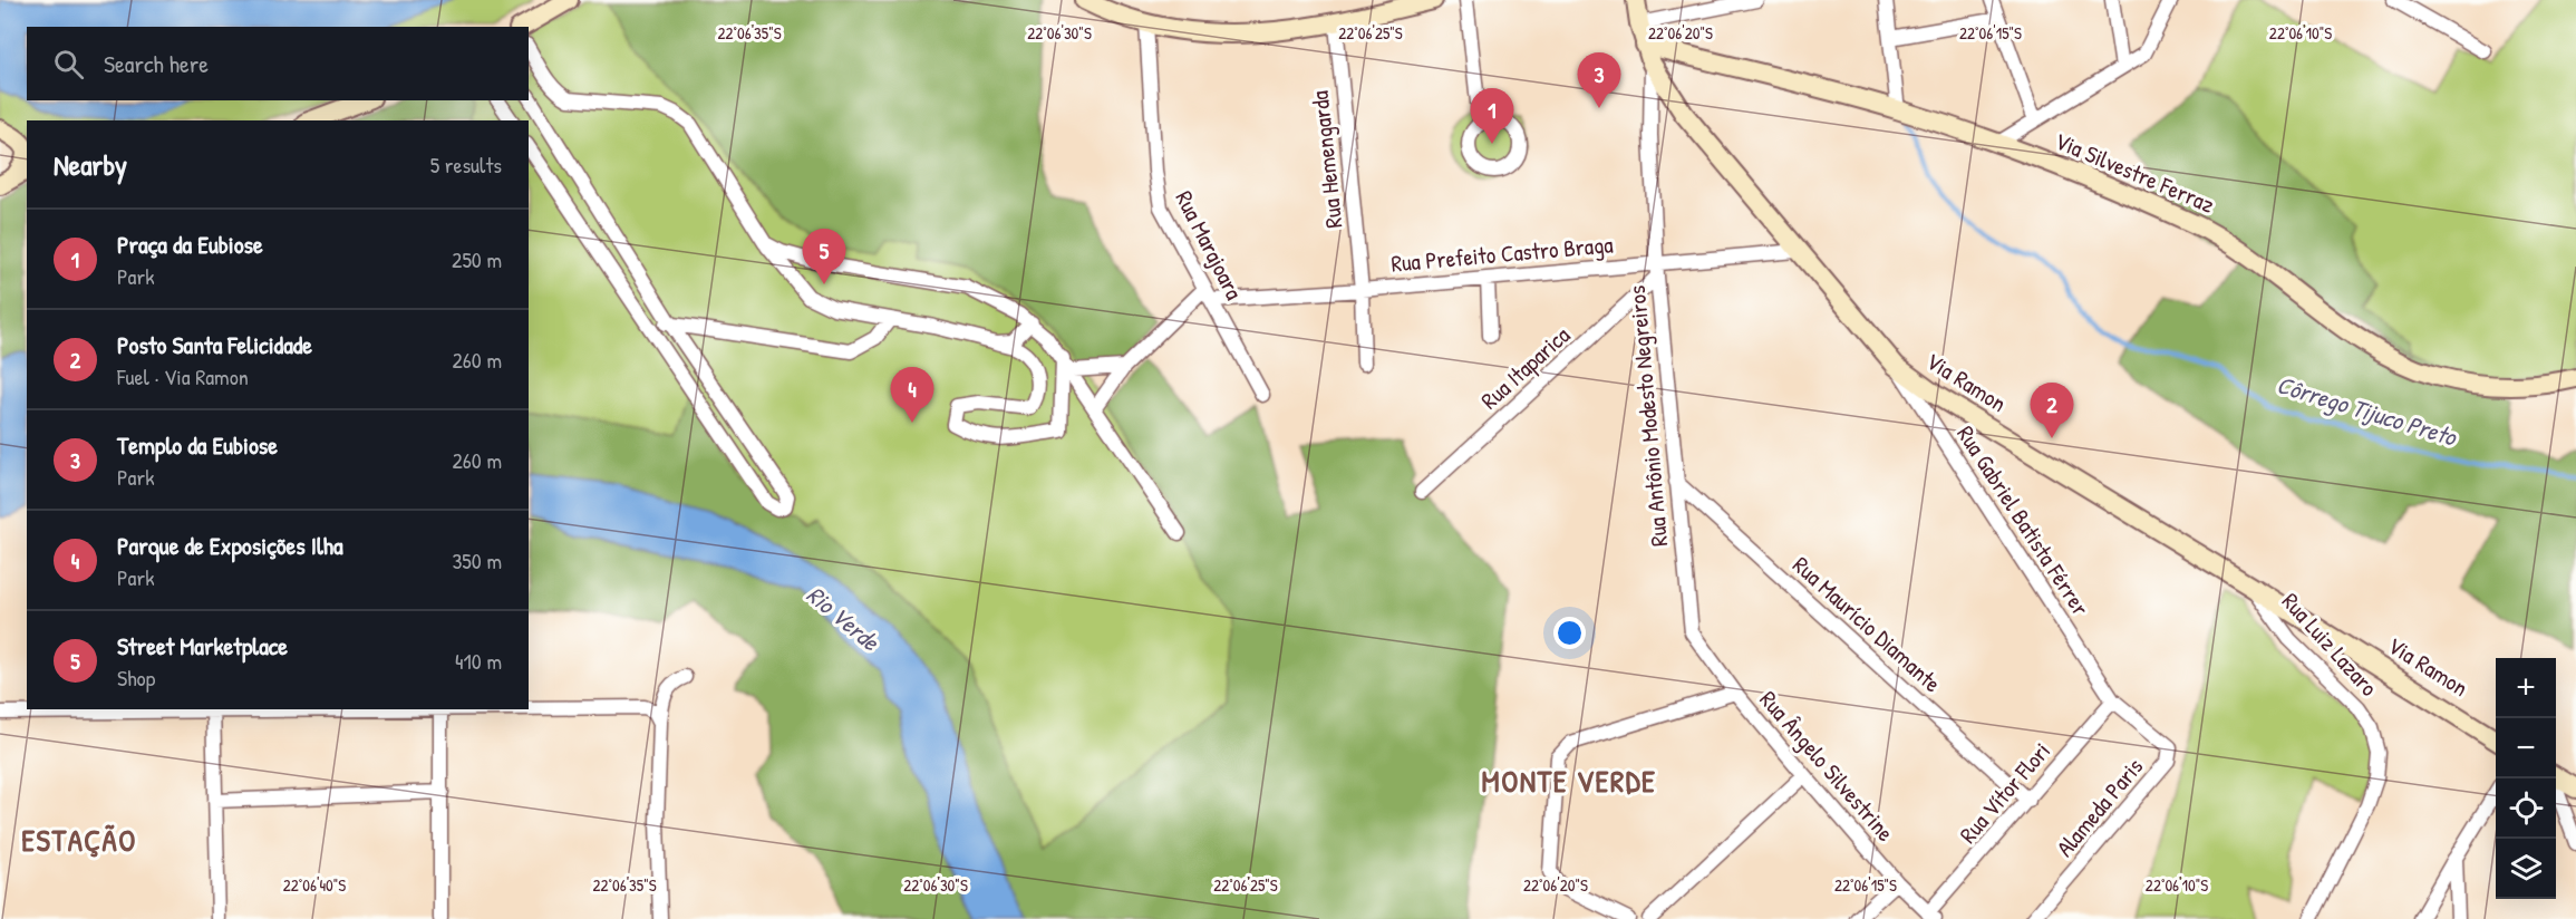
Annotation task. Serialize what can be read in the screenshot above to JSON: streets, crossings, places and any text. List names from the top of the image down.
{
  "streets": {
    "main road": ["Via Silvestre Ferraz", "Via Ramon"],
    "street": [
      "Rua Hemengarda",
      "Rua Marajoara",
      "Rua Prefeito Castro Braga",
      "Rua Itaparica",
      "Rua Antônio Modesto Negreiros",
      "Rua Gabriel Batista Férrer",
      "Rua Maurício Diamante",
      "Rua Luiz Lazaro",
      "Rua Ângelo Silvestrine",
      "Rua Vítor Flori",
      "Alameda Paris"
    ]
  },
  "crossings": [
    ["Rua Hemengarda", "Rua Prefeito Castro Braga"],
    ["Via Silvestre Ferraz", "Via Ramon"],
    ["Rua Marajoara", "Rua Prefeito Castro Braga"],
    ["Rua Prefeito Castro Braga", "Via Ramon"],
    ["Rua Prefeito Castro Braga", "Rua Antônio Modesto Negreiros"],
    ["Rua Itaparica", "Rua Antônio Modesto Negreiros"],
    ["Via Ramon", "Rua Antônio Modesto Negreiros"],
    ["Via Ramon", "Rua Gabriel Batista Férrer"],
    ["Via Ramon", "Rua Luiz Lazaro"],
    ["Rua Antônio Modesto Negreiros", "Rua Maurício Diamante"],
    ["Rua Antônio Modesto Negreiros", "Rua Ângelo Silvestrine"],
    ["Rua Gabriel Batista Férrer", "Rua Vítor Flori"],
    ["Rua Gabriel Batista Férrer", "Alameda Paris"],
    ["Rua Maurício Diamante", "Rua Vítor Flori"],
    ["Rua Ângelo Silvestrine", "Rua Vítor Flori"],
    ["Rua Vítor Flori", "Alameda Paris"]
  ],
  "districts": ["MONTE VERDE", "ESTAÇÃO"],
  "water": ["Côrrego Tijuco Preto", "Rio Verde"],
  "page": {
    "search": "Search here",
    "pins": [
      "3",
      "1",
      "5",
      "4",
      "2"
    ],
    "heading": ["Nearby", "5 results"],
    "list": [
      {
        "mark": "1",
        "name": "Praça da Eubiose",
        "note": "Park",
        "value": "250 m"
      },
      {
        "mark": "2",
        "name": "Posto Santa Felicidade",
        "note": "Fuel · Via Ramon",
        "value": "260 m"
      },
      {
        "mark": "3",
        "name": "Templo da Eubiose",
        "note": "Park",
        "value": "260 m"
      },
      {
        "mark": "4",
        "name": "Parque de Exposições Ilha",
        "note": "Park",
        "value": "350 m"
      },
      {
        "mark": "5",
        "name": "Street Marketplace",
        "note": "Shop",
        "value": "410 m"
      }
    ],
    "map_buttons": ["+", "−"]
  },
  "coordinates": [
    "22°06'35\"S",
    "22°06'30\"S",
    "22°06'25\"S",
    "22°06'20\"S",
    "22°06'15\"S",
    "22°06'10\"S",
    "22°06'40\"S"
  ]
}
